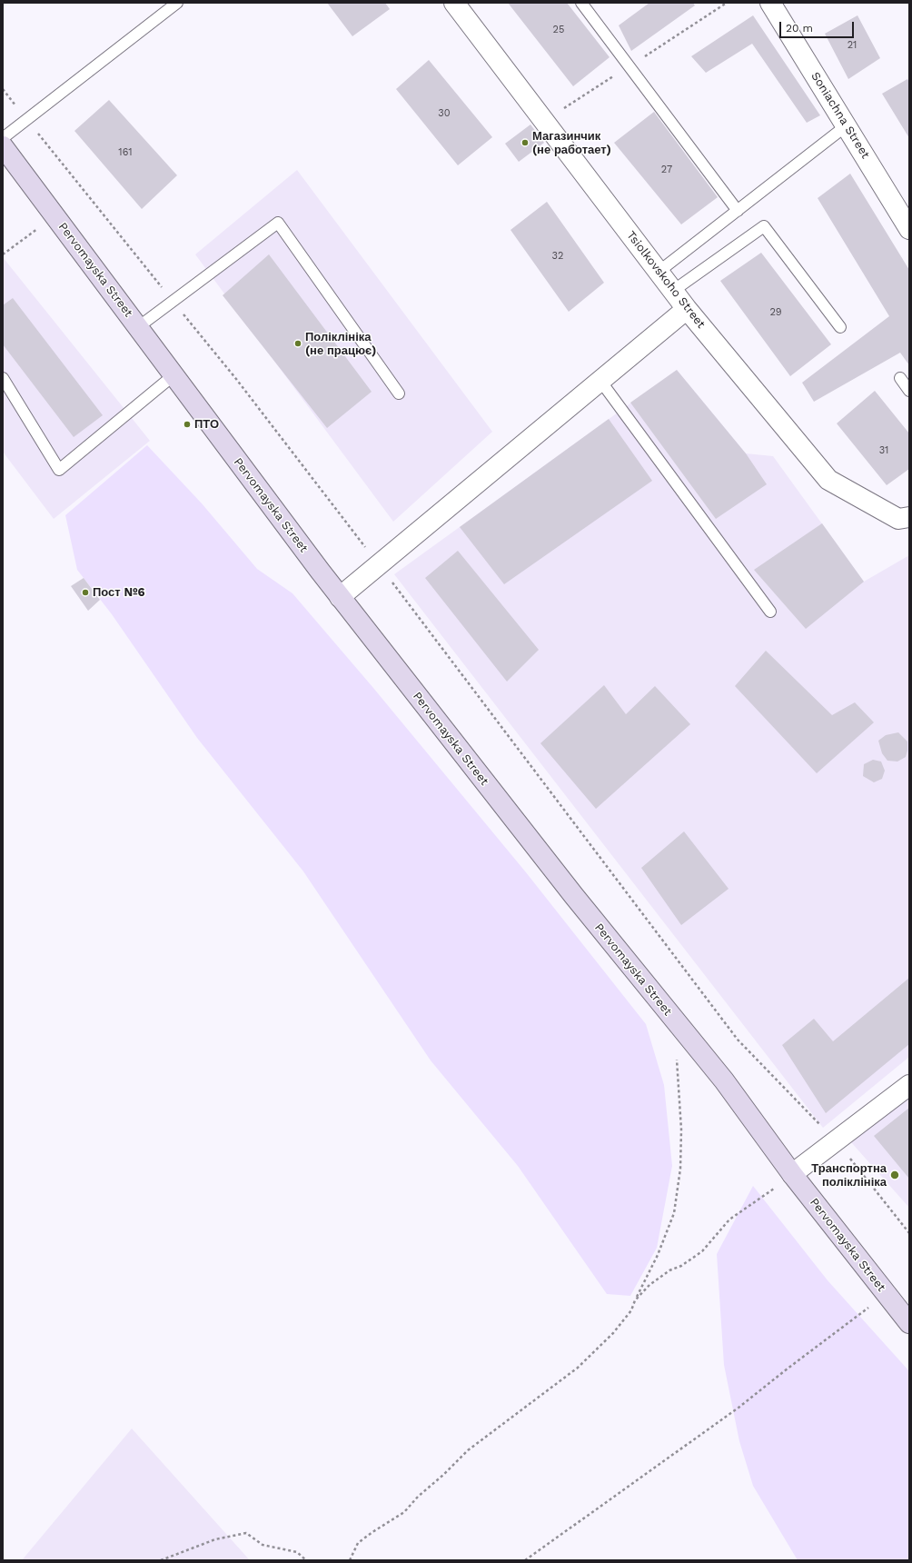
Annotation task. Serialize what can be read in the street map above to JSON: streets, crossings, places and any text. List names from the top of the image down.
{
  "streets": {
    "street": ["Soniachna Street", "Pervomayska Street", "Tsiolkovskoho Street"]
  },
  "places": [
    "Магазинчик (не работает)",
    "Поліклініка (не працює)",
    "ПТО",
    "Пост №6",
    "Транспортна поліклініка"
  ],
  "house_numbers": [
    "25",
    "21",
    "30",
    "161",
    "27",
    "32",
    "29",
    "31"
  ],
  "scale_bar": "20 m"
}
